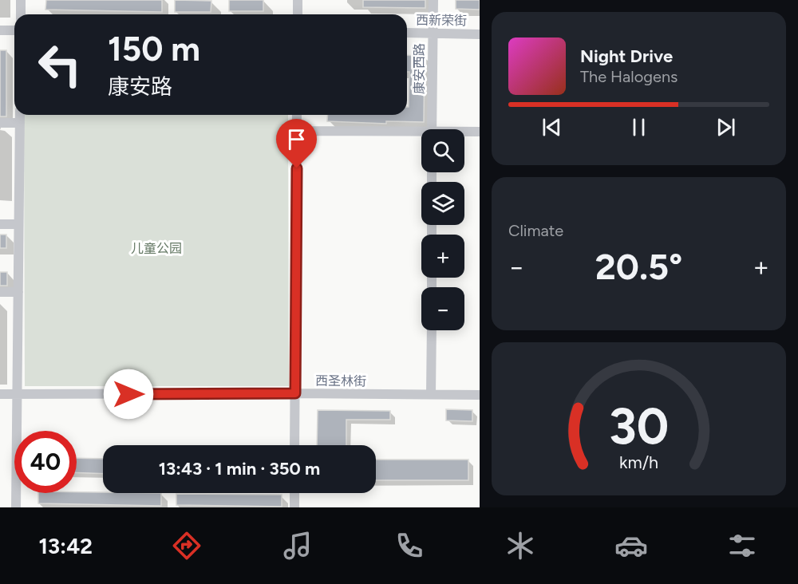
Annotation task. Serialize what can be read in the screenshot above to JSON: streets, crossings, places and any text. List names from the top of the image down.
{
  "streets": {
    "street": ["西新荣街", "康安西路", "西圣林街"]
  },
  "crossings": [
    ["西新荣街", "康安西路"]
  ],
  "parks": ["儿童公园"],
  "page": {
    "turn": ["150 m", "康安路"],
    "song": ["Night Drive", "The Halogens"],
    "map_buttons": ["+", "−"],
    "tile": "Climate",
    "heat": ["−", "20.5°", "+"],
    "limit": "40",
    "trip": "13:43 · 1 min · 350 m",
    "tabs": "13:42",
    "gauge": ["30", "km/h"]
  }
}
